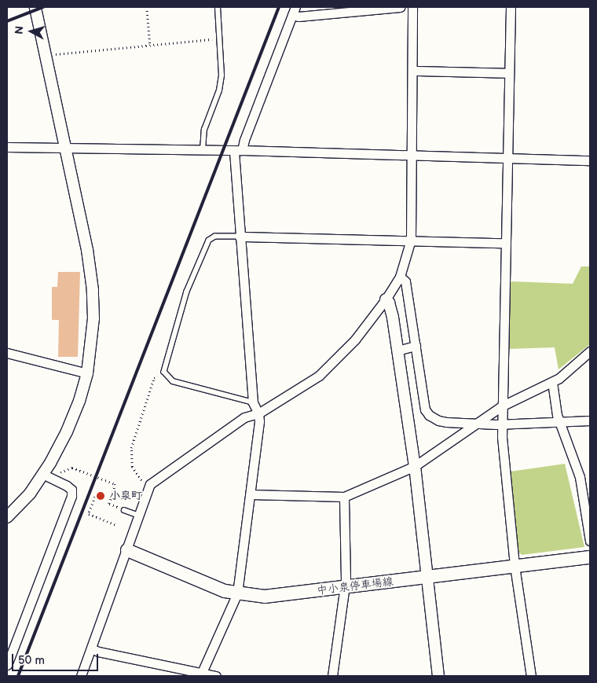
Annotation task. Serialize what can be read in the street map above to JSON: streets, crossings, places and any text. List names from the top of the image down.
{
  "streets": {
    "main road": ["中小泉停車場線"]
  },
  "places": ["小泉町"],
  "scale_bar": "50 m",
  "north": "left"
}
